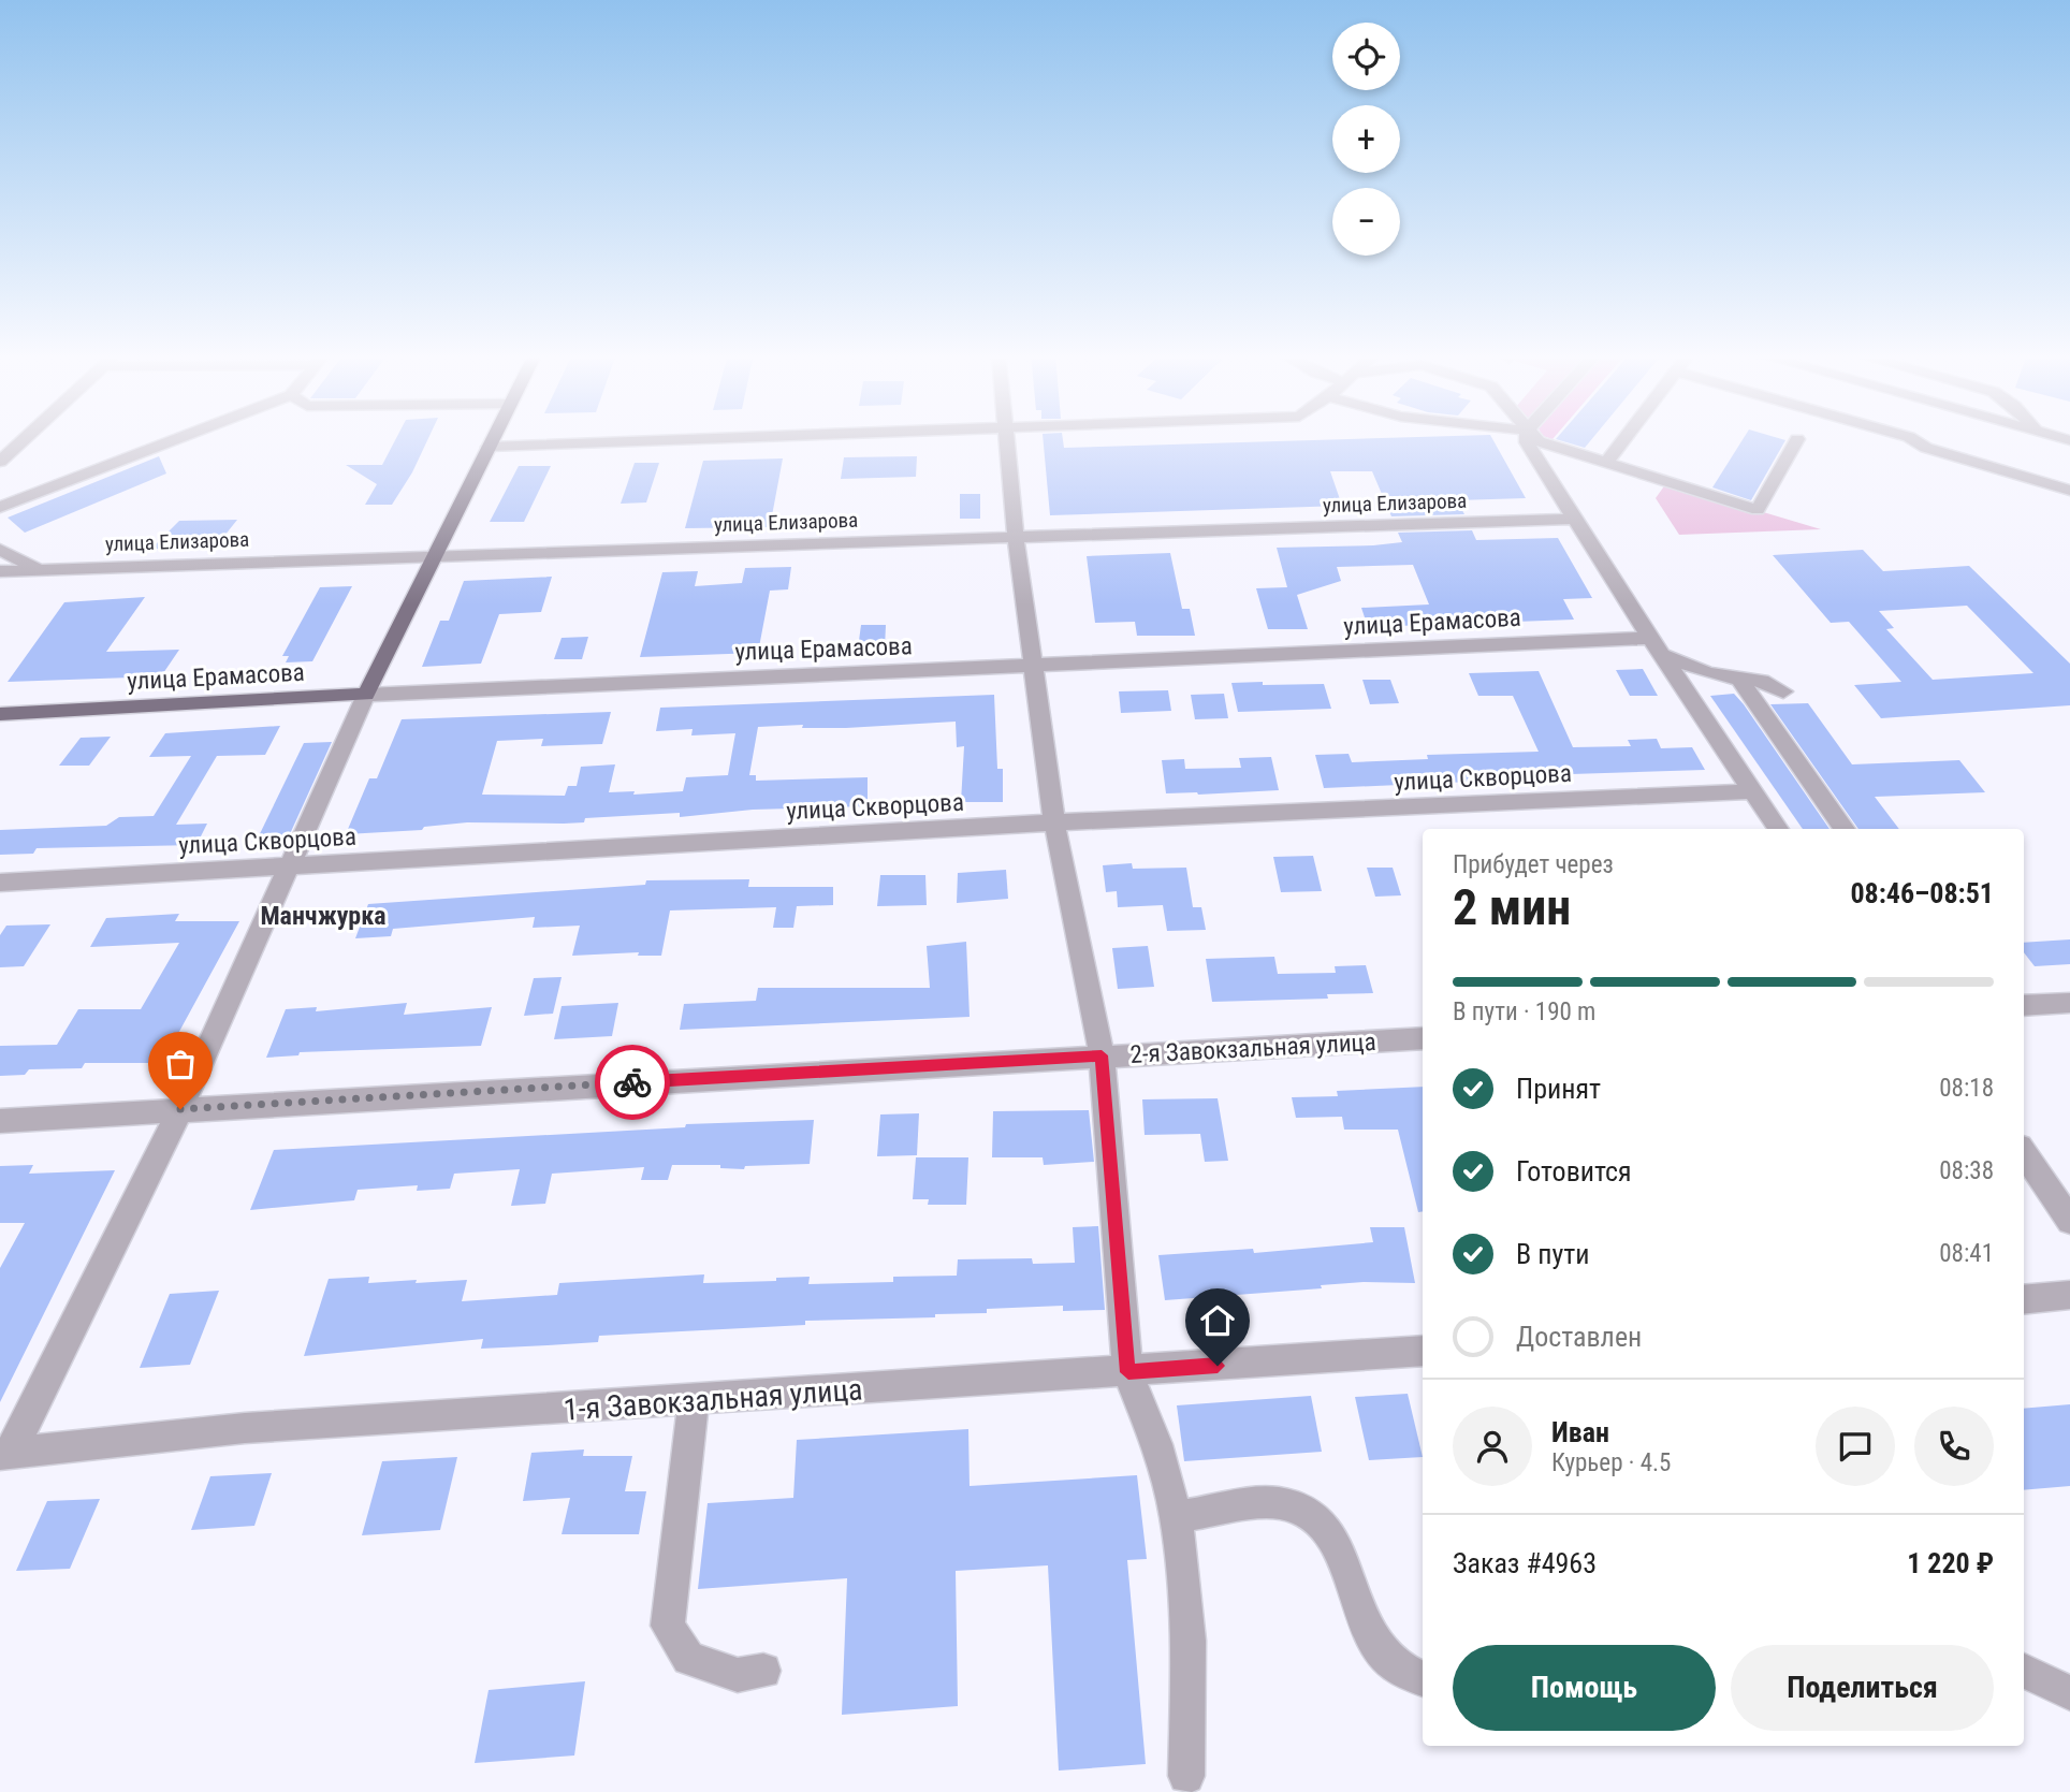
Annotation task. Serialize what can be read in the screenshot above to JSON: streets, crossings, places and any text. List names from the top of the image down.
{
  "streets": {
    "main road": ["улица Ерамасова"],
    "street": [
      "улица Елизарова",
      "улица Скворцова",
      "2-я Завокзальная улица",
      "1-я Завокзальная улица"
    ]
  },
  "districts": ["Манчжурка"],
  "page": {
    "map_buttons": ["+", "−"],
    "heading": ["2 мин", "Прибудет через", "08:46–08:51"],
    "panel": [
      "Иван",
      "Курьер · 4.5",
      "Заказ #4963",
      "1 220 ₽"
    ],
    "bar": "В пути · 190 m",
    "list": [
      ["Принят", "08:18"],
      ["Готовится", "08:38"],
      ["В пути", "08:41"],
      "Доставлен"
    ],
    "buttons": ["Помощь", "Поделиться"]
  }
}
